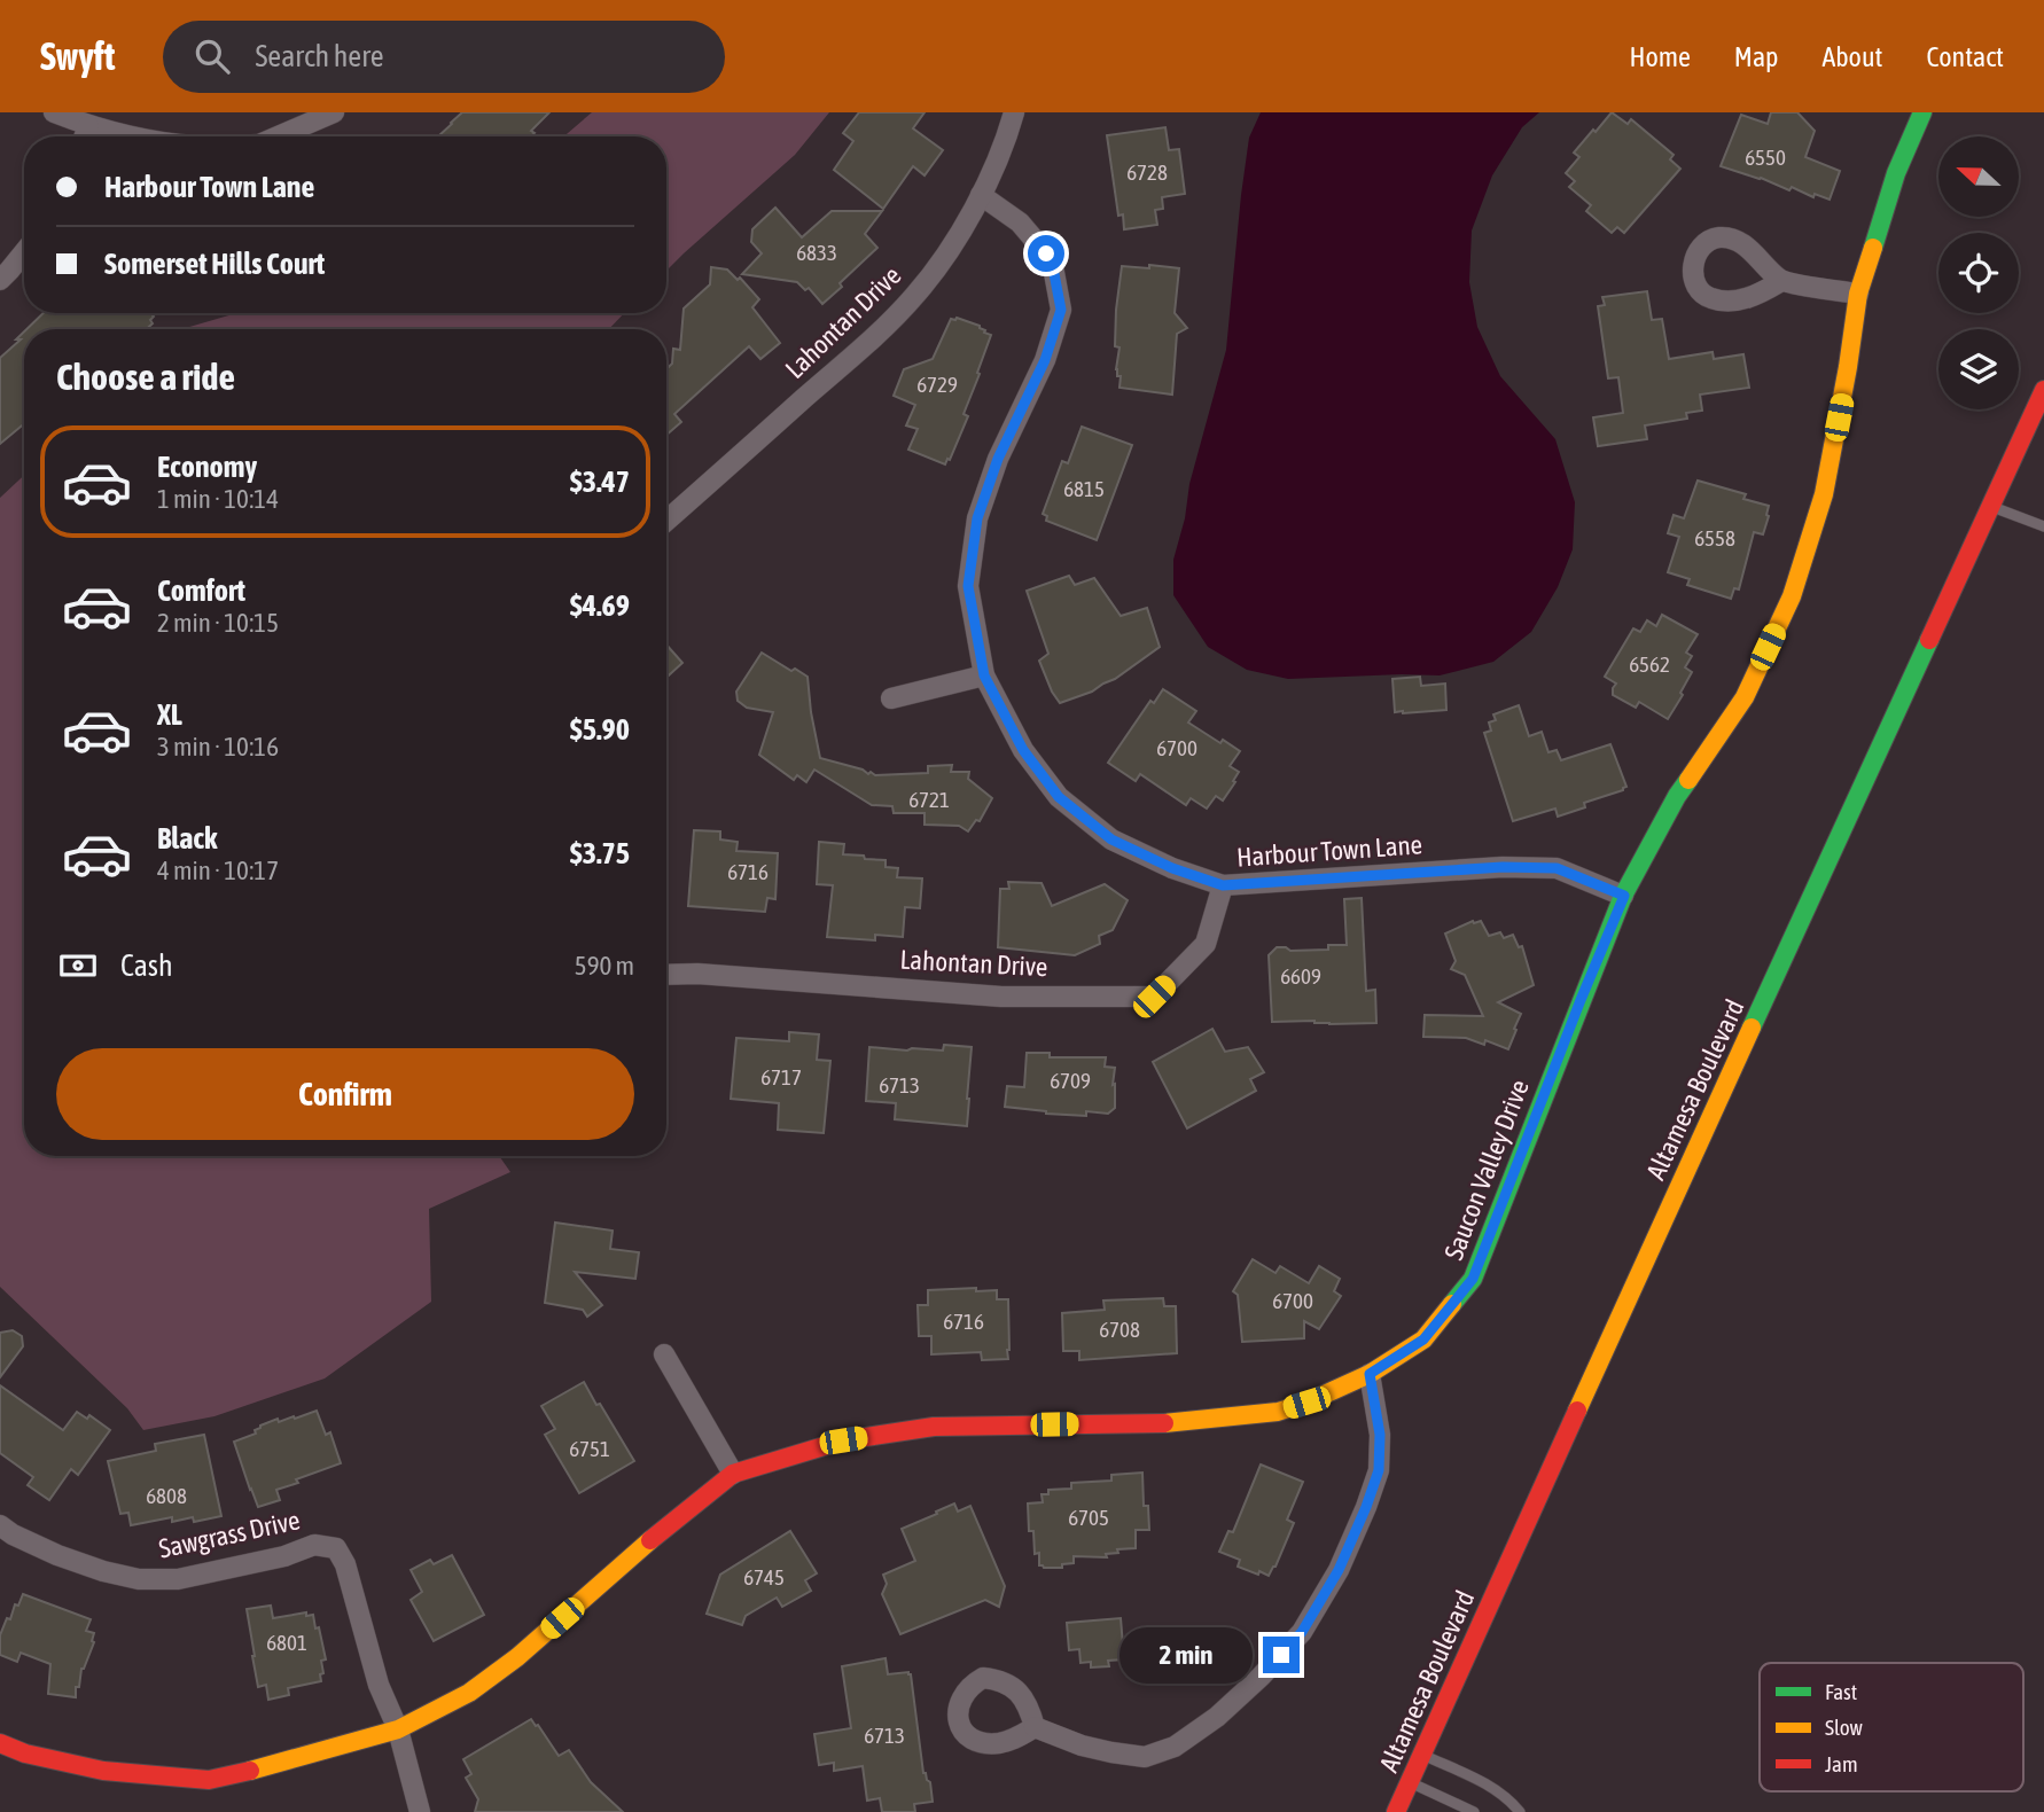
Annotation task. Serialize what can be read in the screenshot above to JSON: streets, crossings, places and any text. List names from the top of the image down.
{
  "streets": {
    "street": [
      "Lahontan Drive",
      "Harbour Town Lane",
      "Altamesa Boulevard",
      "Saucon Valley Drive",
      "Sawgrass Drive"
    ]
  },
  "crossings": [
    ["Lahontan Drive", "Harbour Town Lane"],
    ["Harbour Town Lane", "Saucon Valley Drive"],
    ["Saucon Valley Drive", "Sawgrass Drive"]
  ],
  "house_numbers": [
    "6550",
    "6728",
    "6833",
    "6729",
    "6815",
    "6558",
    "6562",
    "6700",
    "6721",
    "6716",
    "6609",
    "6717",
    "6709",
    "6713",
    "6700",
    "6716",
    "6708",
    "6751",
    "6808",
    "6705",
    "6745",
    "6801",
    "6713"
  ],
  "legend": ["Fast", "Slow", "Jam"],
  "north": "left",
  "page": {
    "header": "Swyft",
    "search": "Search here",
    "nav": [
      "Home",
      "Map",
      "About",
      "Contact"
    ],
    "banner": ["Harbour Town Lane", "Somerset Hills Court"],
    "heading": "Choose a ride",
    "list": [
      {
        "name": "Economy",
        "note": "1 min · 10:14",
        "value": "$3.47"
      },
      {
        "name": "Comfort",
        "note": "2 min · 10:15",
        "value": "$4.69"
      },
      {
        "name": "XL",
        "note": "3 min · 10:16",
        "value": "$5.90"
      },
      {
        "name": "Black",
        "note": "4 min · 10:17",
        "value": "$3.75"
      }
    ],
    "pay": ["Cash", "590 m"],
    "buttons": "Confirm",
    "bubble": "2 min"
  }
}
